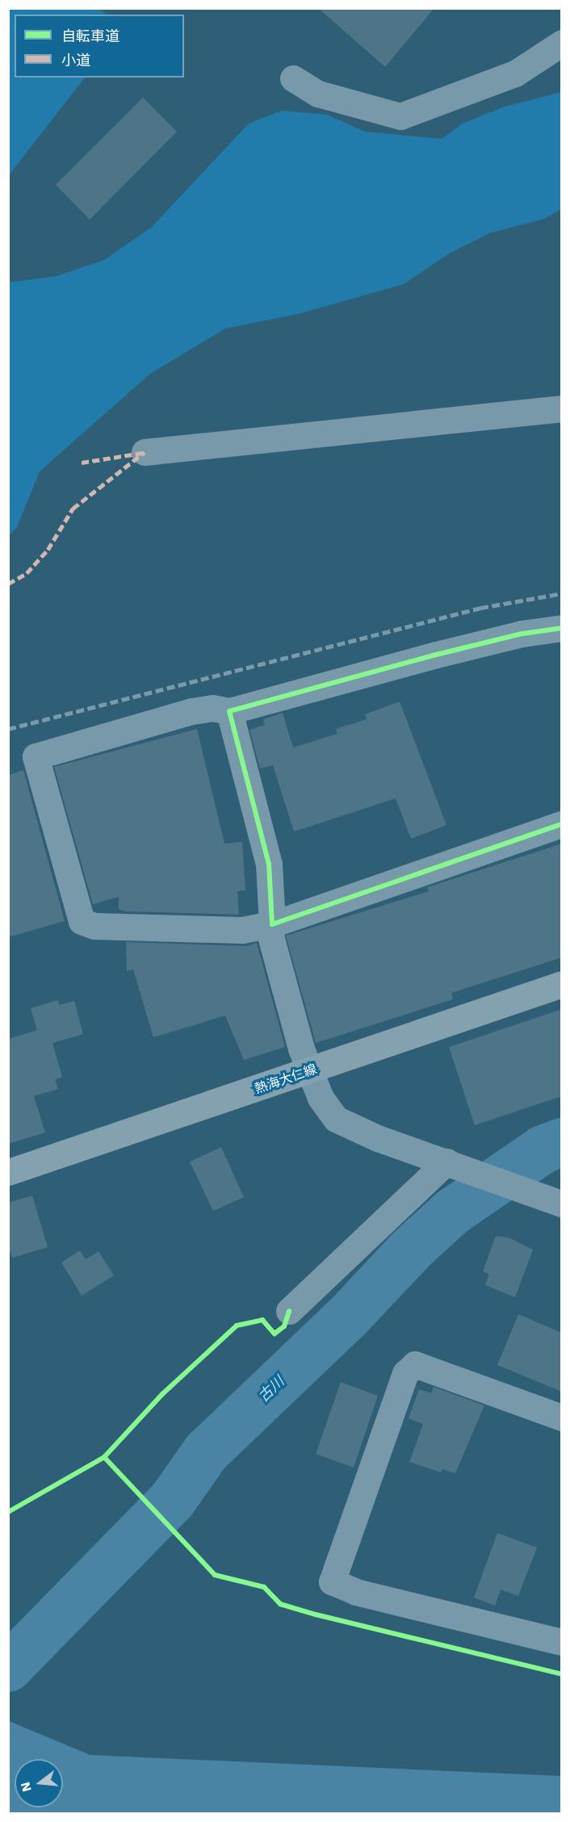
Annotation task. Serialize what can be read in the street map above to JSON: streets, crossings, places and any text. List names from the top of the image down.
{
  "streets": {
    "main road": ["熱海大仁線"]
  },
  "water": ["古川"],
  "legend": ["自転車道", "小道"],
  "north": "left"
}
